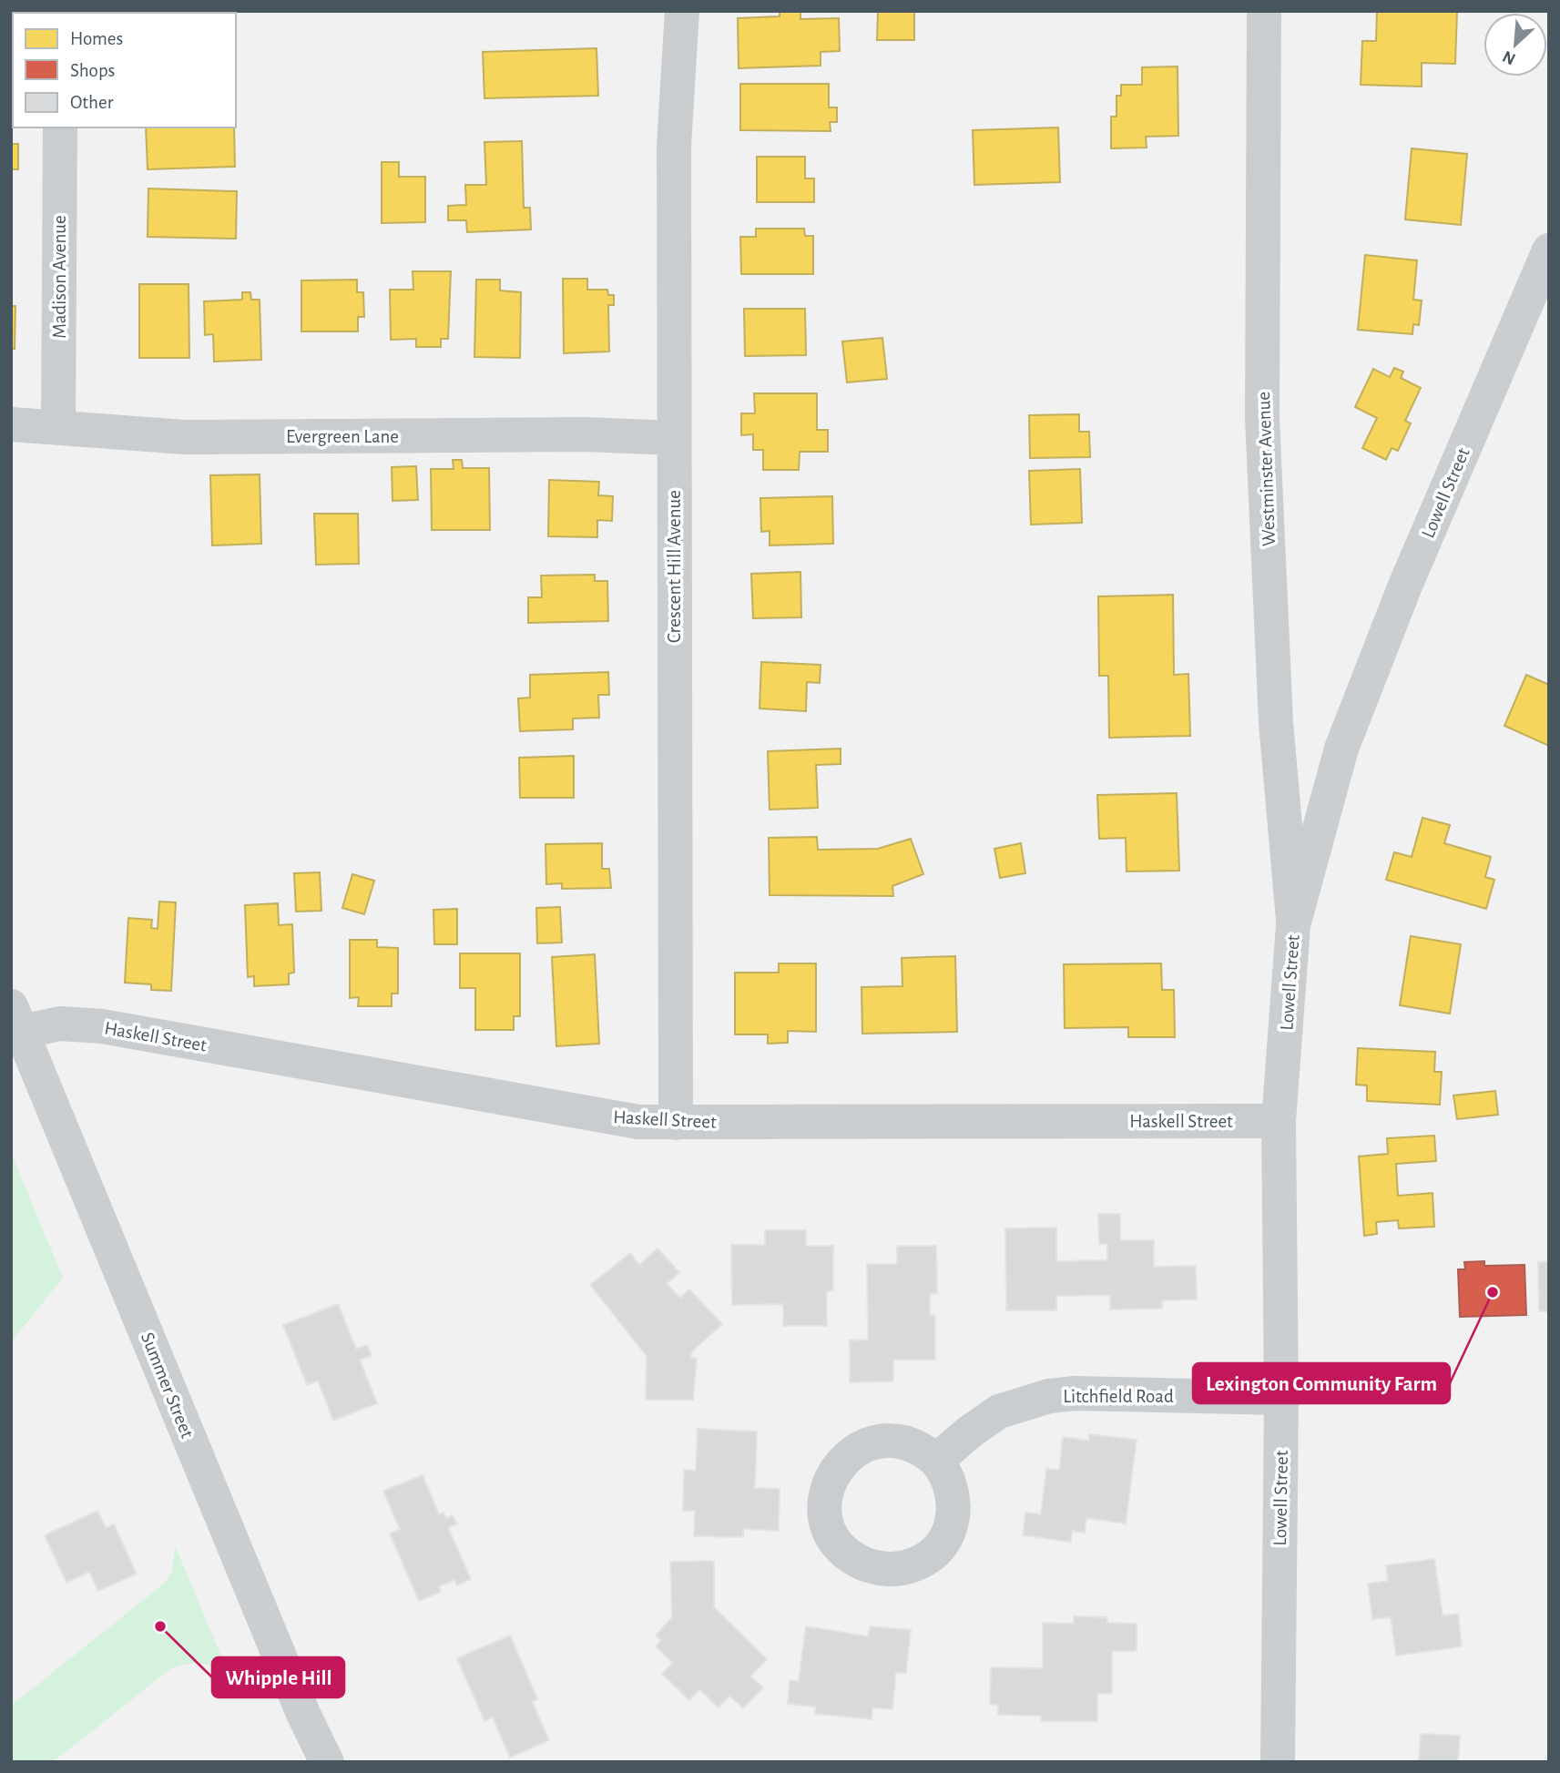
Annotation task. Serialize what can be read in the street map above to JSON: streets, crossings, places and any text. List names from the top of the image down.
{
  "streets": {
    "main road": ["Lowell Street", "Summer Street"],
    "street": [
      "Madison Avenue",
      "Evergreen Lane",
      "Westminster Avenue",
      "Crescent Hill Avenue",
      "Haskell Street",
      "Litchfield Road"
    ]
  },
  "crossings": [
    ["Madison Avenue", "Evergreen Lane"],
    ["Evergreen Lane", "Crescent Hill Avenue"],
    ["Westminster Avenue", "Lowell Street"],
    ["Lowell Street", "Haskell Street"],
    ["Lowell Street", "Litchfield Road"],
    ["Crescent Hill Avenue", "Haskell Street"],
    ["Haskell Street", "Summer Street"]
  ],
  "places": ["Lexington Community Farm", "Whipple Hill"],
  "legend": ["Homes", "Shops", "Other"],
  "north": "bottom left"
}
